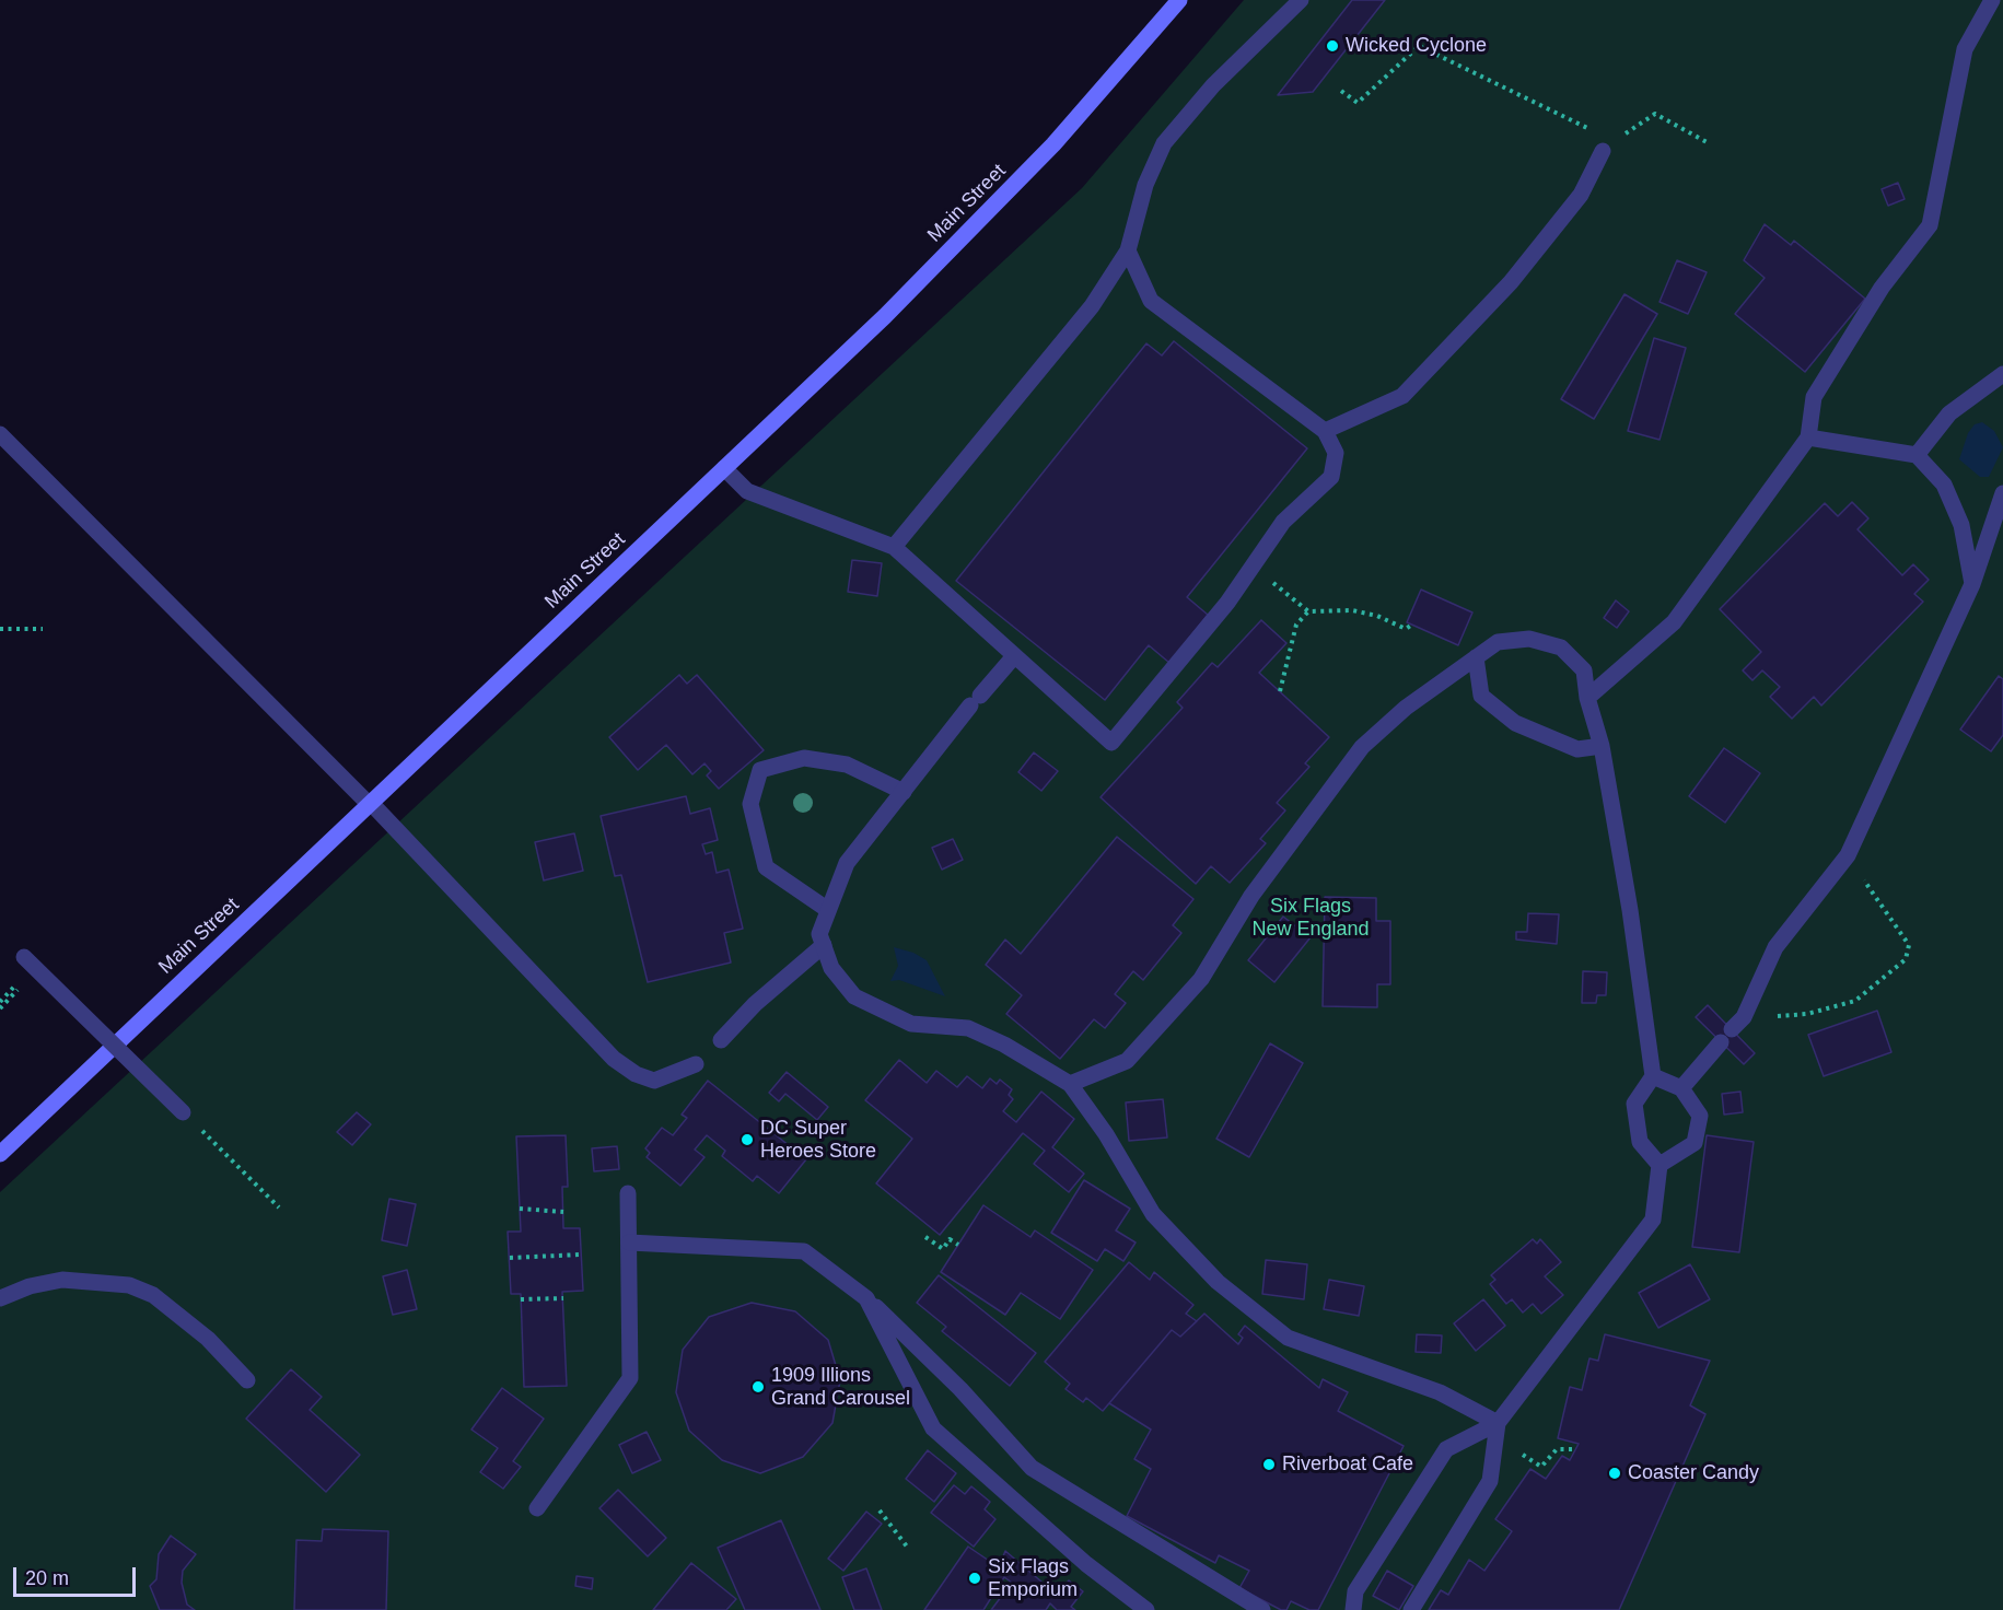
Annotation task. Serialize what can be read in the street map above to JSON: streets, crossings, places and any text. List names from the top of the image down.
{
  "streets": {
    "main road": ["Main Street"]
  },
  "parks": ["Six Flags New England"],
  "places": [
    "Wicked Cyclone",
    "DC Super Heroes Store",
    "1909 Illions Grand Carousel",
    "Riverboat Cafe",
    "Coaster Candy",
    "Six Flags Emporium"
  ],
  "scale_bar": "20 m"
}
